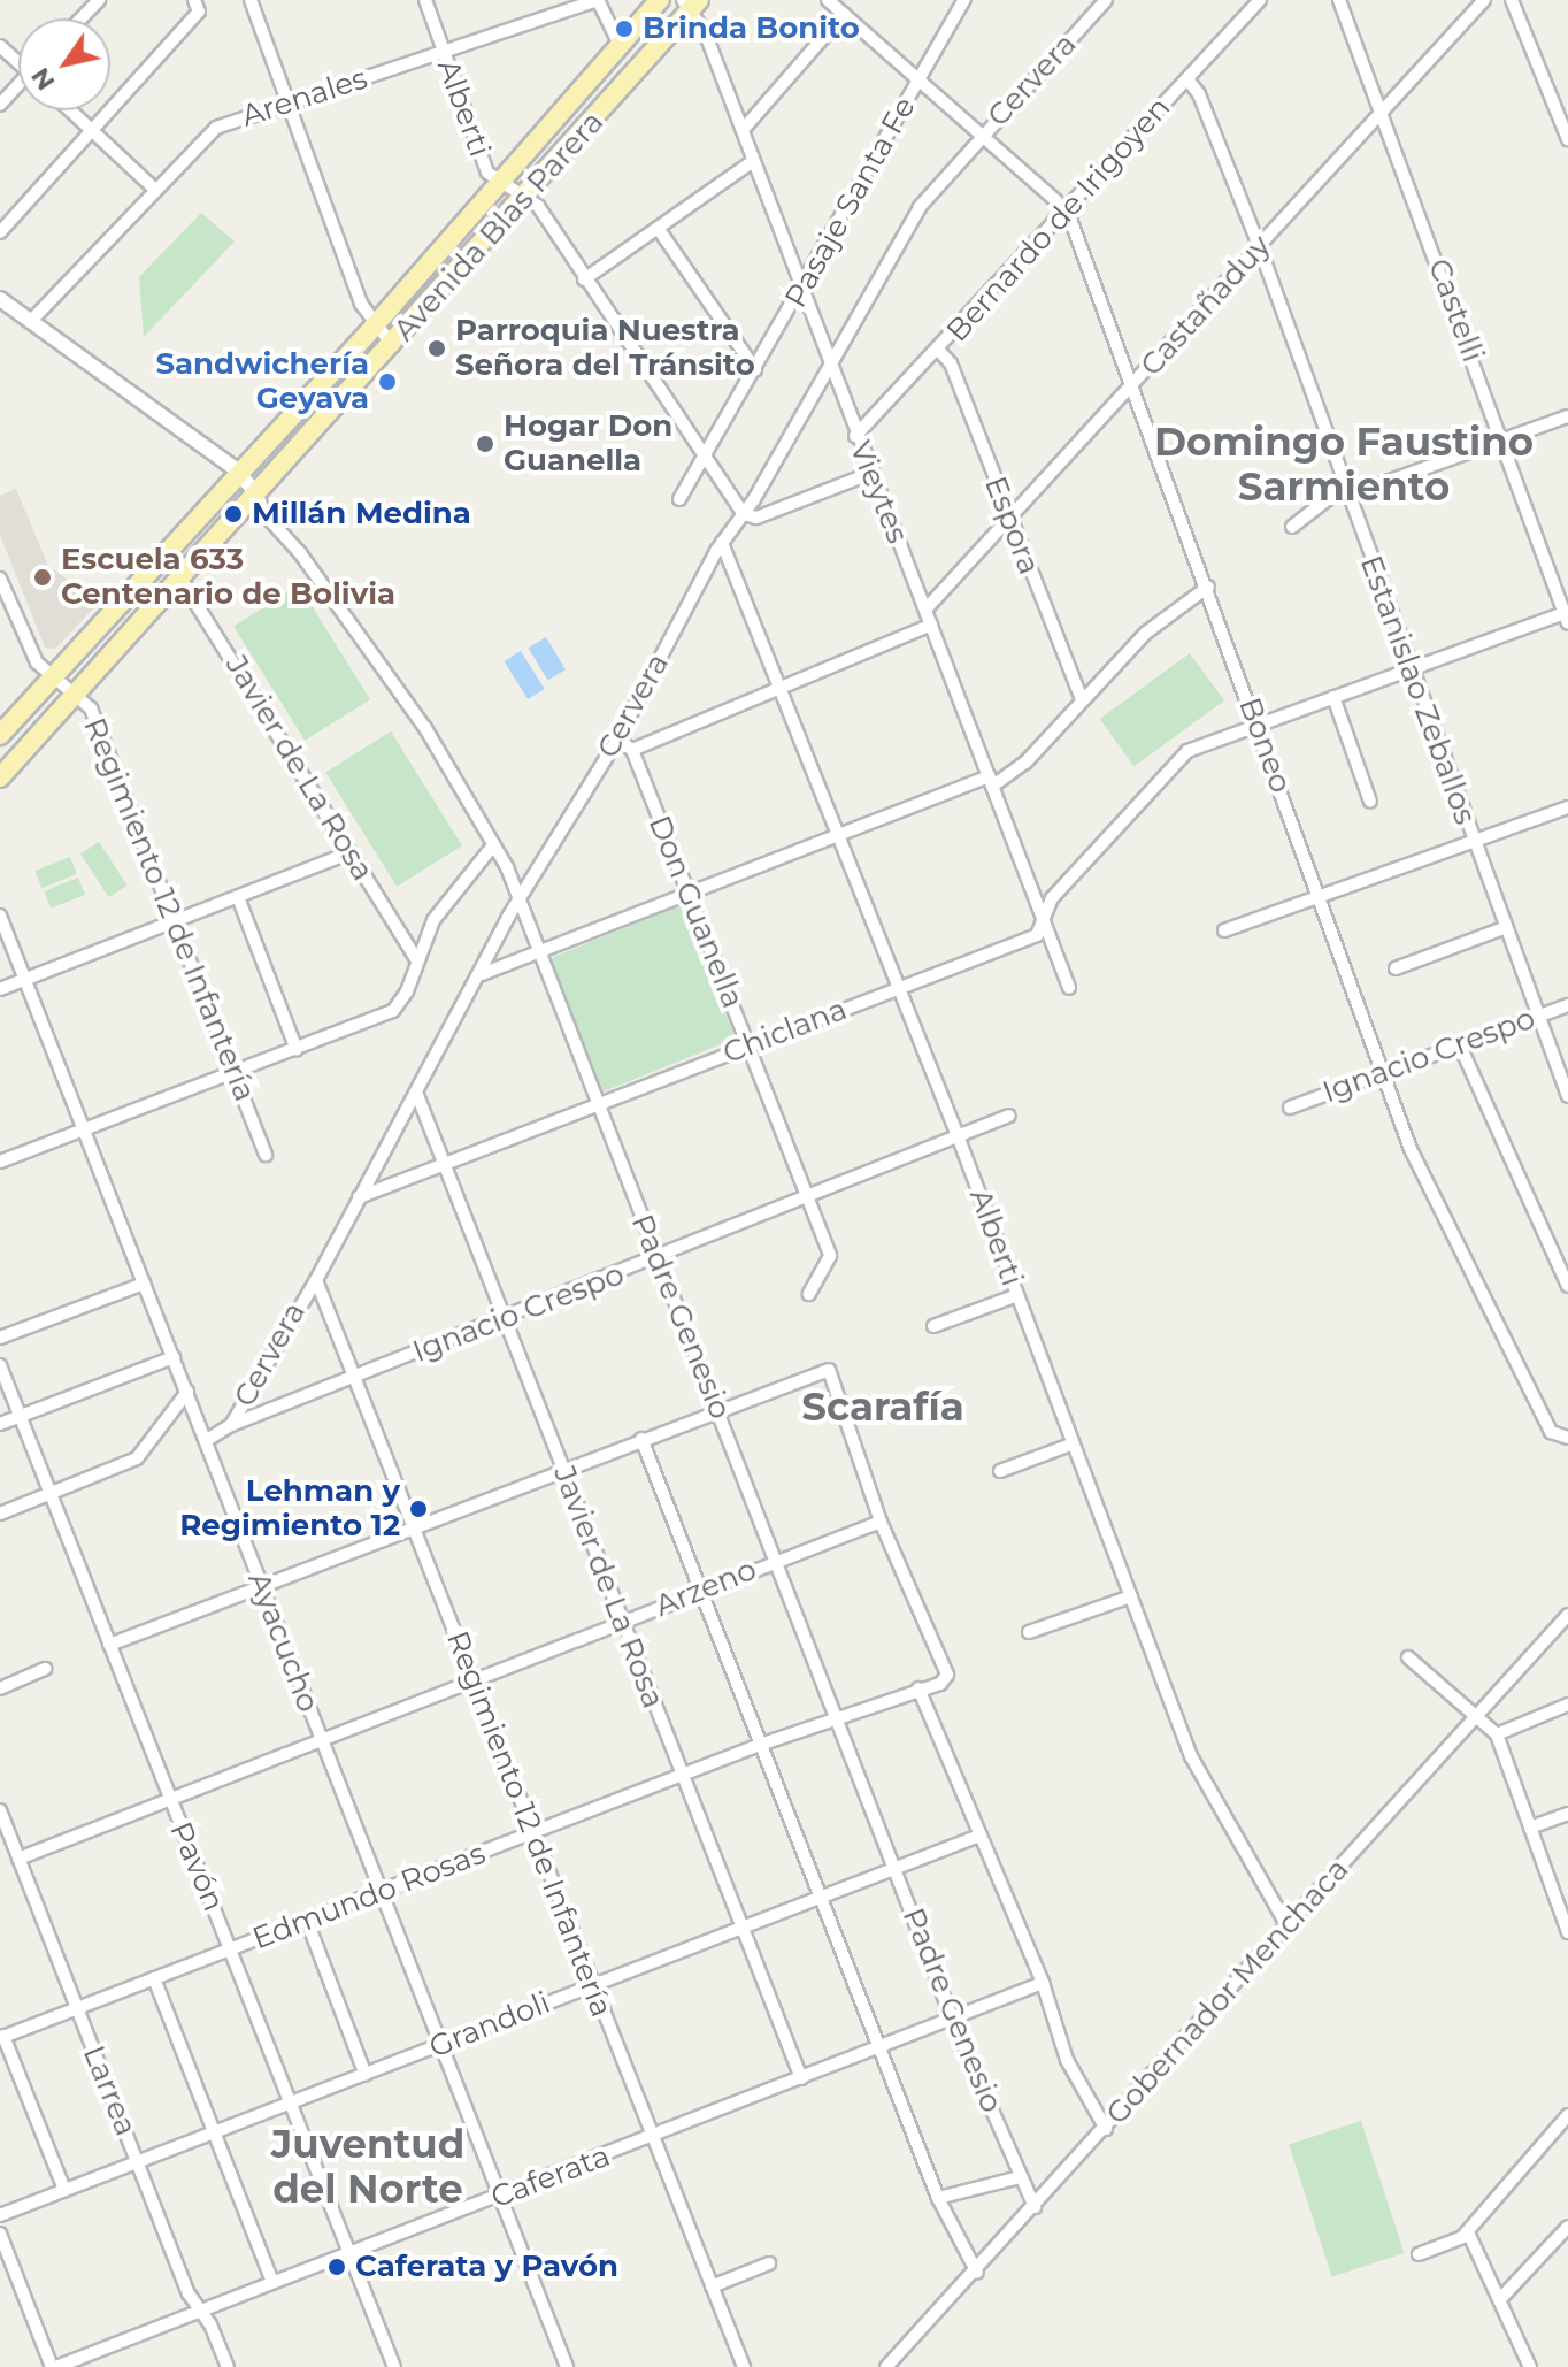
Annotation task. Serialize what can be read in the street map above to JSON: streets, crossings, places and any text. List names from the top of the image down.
{
  "streets": {
    "main road": ["Avenida Blas Parera"],
    "street": [
      "Cervera",
      "Arenales",
      "Alberti",
      "Pasaje Santa Fe",
      "Bernardo de Irigoyen",
      "Castañaduy",
      "Castelli",
      "Vieytes",
      "Espora",
      "Estanislao Zeballos",
      "Boneo",
      "Javier de La Rosa",
      "Regimiento 12 de Infantería",
      "Don Guanella",
      "Chiclana",
      "Ignacio Crespo",
      "Padre Genesio",
      "Arzeno",
      "Ayacucho",
      "Pavón",
      "Edmundo Rosas",
      "Gobernador Menchaca",
      "Grandoli",
      "Larrea",
      "Caferata"
    ]
  },
  "crossings": [
    ["Cervera", "Alberti"],
    ["Cervera", "Vieytes"],
    ["Cervera", "Boneo"],
    ["Cervera", "Javier de La Rosa"],
    ["Cervera", "Regimiento 12 de Infantería"],
    ["Cervera", "Chiclana"],
    ["Cervera", "Ignacio Crespo"],
    ["Cervera", "Padre Genesio"],
    ["Cervera", "Ayacucho"],
    ["Arenales", "Alberti"],
    ["Arenales", "Padre Genesio"],
    ["Alberti", "Avenida Blas Parera"],
    ["Alberti", "Chiclana"],
    ["Alberti", "Ignacio Crespo"],
    ["Alberti", "Gobernador Menchaca"],
    ["Pasaje Santa Fe", "Vieytes"],
    ["Pasaje Santa Fe", "Boneo"],
    ["Bernardo de Irigoyen", "Vieytes"],
    ["Bernardo de Irigoyen", "Espora"],
    ["Bernardo de Irigoyen", "Estanislao Zeballos"],
    ["Bernardo de Irigoyen", "Boneo"],
    ["Avenida Blas Parera", "Vieytes"],
    ["Avenida Blas Parera", "Javier de La Rosa"],
    ["Avenida Blas Parera", "Regimiento 12 de Infantería"],
    ["Avenida Blas Parera", "Padre Genesio"],
    ["Castañaduy", "Castelli"],
    ["Castañaduy", "Vieytes"],
    ["Castañaduy", "Espora"],
    ["Castañaduy", "Estanislao Zeballos"],
    ["Castañaduy", "Boneo"],
    ["Castelli", "Chiclana"],
    ["Vieytes", "Chiclana"],
    ["Estanislao Zeballos", "Chiclana"],
    ["Estanislao Zeballos", "Ignacio Crespo"],
    ["Boneo", "Chiclana"],
    ["Boneo", "Ignacio Crespo"],
    ["Javier de La Rosa", "Chiclana"],
    ["Javier de La Rosa", "Ignacio Crespo"],
    ["Javier de La Rosa", "Arzeno"],
    ["Javier de La Rosa", "Edmundo Rosas"],
    ["Javier de La Rosa", "Grandoli"],
    ["Javier de La Rosa", "Caferata"],
    ["Regimiento 12 de Infantería", "Ignacio Crespo"],
    ["Regimiento 12 de Infantería", "Arzeno"],
    ["Regimiento 12 de Infantería", "Edmundo Rosas"],
    ["Regimiento 12 de Infantería", "Grandoli"],
    ["Regimiento 12 de Infantería", "Caferata"],
    ["Don Guanella", "Chiclana"],
    ["Don Guanella", "Ignacio Crespo"],
    ["Chiclana", "Padre Genesio"],
    ["Ignacio Crespo", "Padre Genesio"],
    ["Padre Genesio", "Arzeno"],
    ["Padre Genesio", "Edmundo Rosas"],
    ["Padre Genesio", "Gobernador Menchaca"],
    ["Padre Genesio", "Grandoli"],
    ["Padre Genesio", "Caferata"],
    ["Arzeno", "Ayacucho"],
    ["Arzeno", "Pavón"],
    ["Arzeno", "Edmundo Rosas"],
    ["Arzeno", "Larrea"],
    ["Ayacucho", "Edmundo Rosas"],
    ["Ayacucho", "Grandoli"],
    ["Ayacucho", "Caferata"],
    ["Pavón", "Edmundo Rosas"],
    ["Pavón", "Grandoli"],
    ["Pavón", "Caferata"],
    ["Edmundo Rosas", "Larrea"],
    ["Grandoli", "Larrea"],
    ["Larrea", "Caferata"]
  ],
  "districts": ["Domingo Faustino Sarmiento", "Scarafía", "Juventud del Norte"],
  "places": [
    "Brinda Bonito",
    "Parroquia Nuestra Señora del Tránsito",
    "Sandwichería Geyava",
    "Hogar Don Guanella",
    "Millán Medina",
    "Escuela 633 Centenario de Bolivia",
    "Lehman y Regimiento 12",
    "Caferata y Pavón"
  ],
  "north": "bottom left"
}
